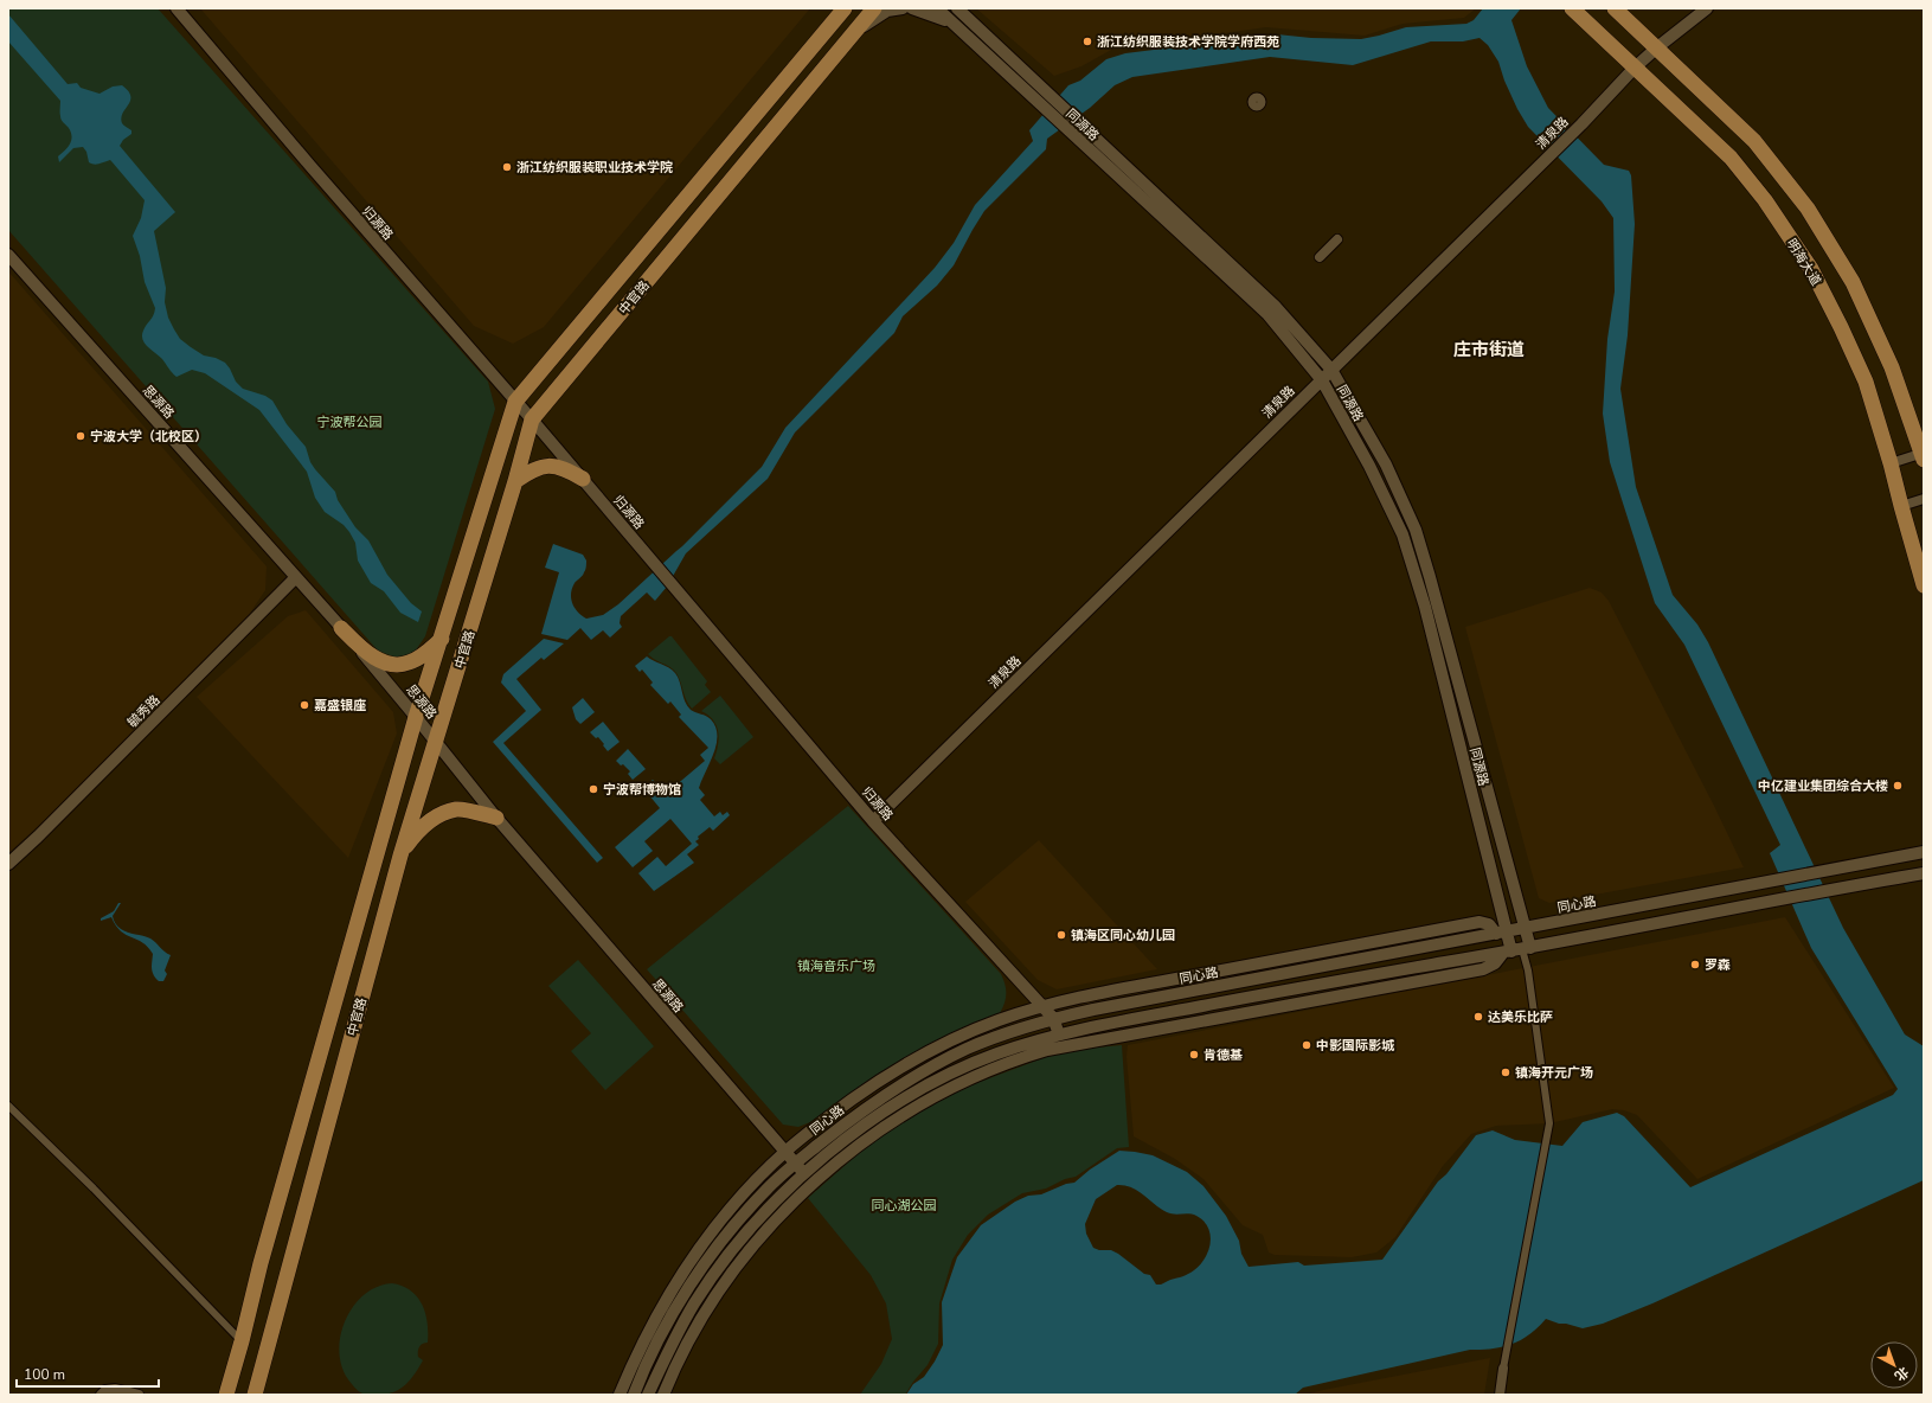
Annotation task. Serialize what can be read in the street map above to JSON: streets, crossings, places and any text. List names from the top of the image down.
{
  "streets": {
    "main road": ["明海大道", "中官路"],
    "street": [
      "同源路",
      "清泉路",
      "归源路",
      "思源路",
      "毓秀路",
      "同心路"
    ]
  },
  "crossings": [
    ["同源路", "清泉路"],
    ["同源路", "同心路"],
    ["清泉路", "归源路"],
    ["清泉路", "明海大道"],
    ["归源路", "中官路"],
    ["归源路", "同心路"],
    ["中官路", "思源路"],
    ["思源路", "毓秀路"],
    ["思源路", "同心路"]
  ],
  "districts": ["庄市街道"],
  "parks": ["宁波帮公园", "镇海音乐广场", "同心湖公园"],
  "places": [
    "浙江纺织服装技术学院学府西苑",
    "浙江纺织服装职业技术学院",
    "宁波大学（北校区）",
    "嘉盛银座",
    "中亿建业集团综合大楼",
    "宁波帮博物馆",
    "镇海区同心幼儿园",
    "罗森",
    "达美乐比萨",
    "中影国际影城",
    "肯德基",
    "镇海开元广场"
  ],
  "scale_bar": "100 m",
  "north": "bottom right"
}
